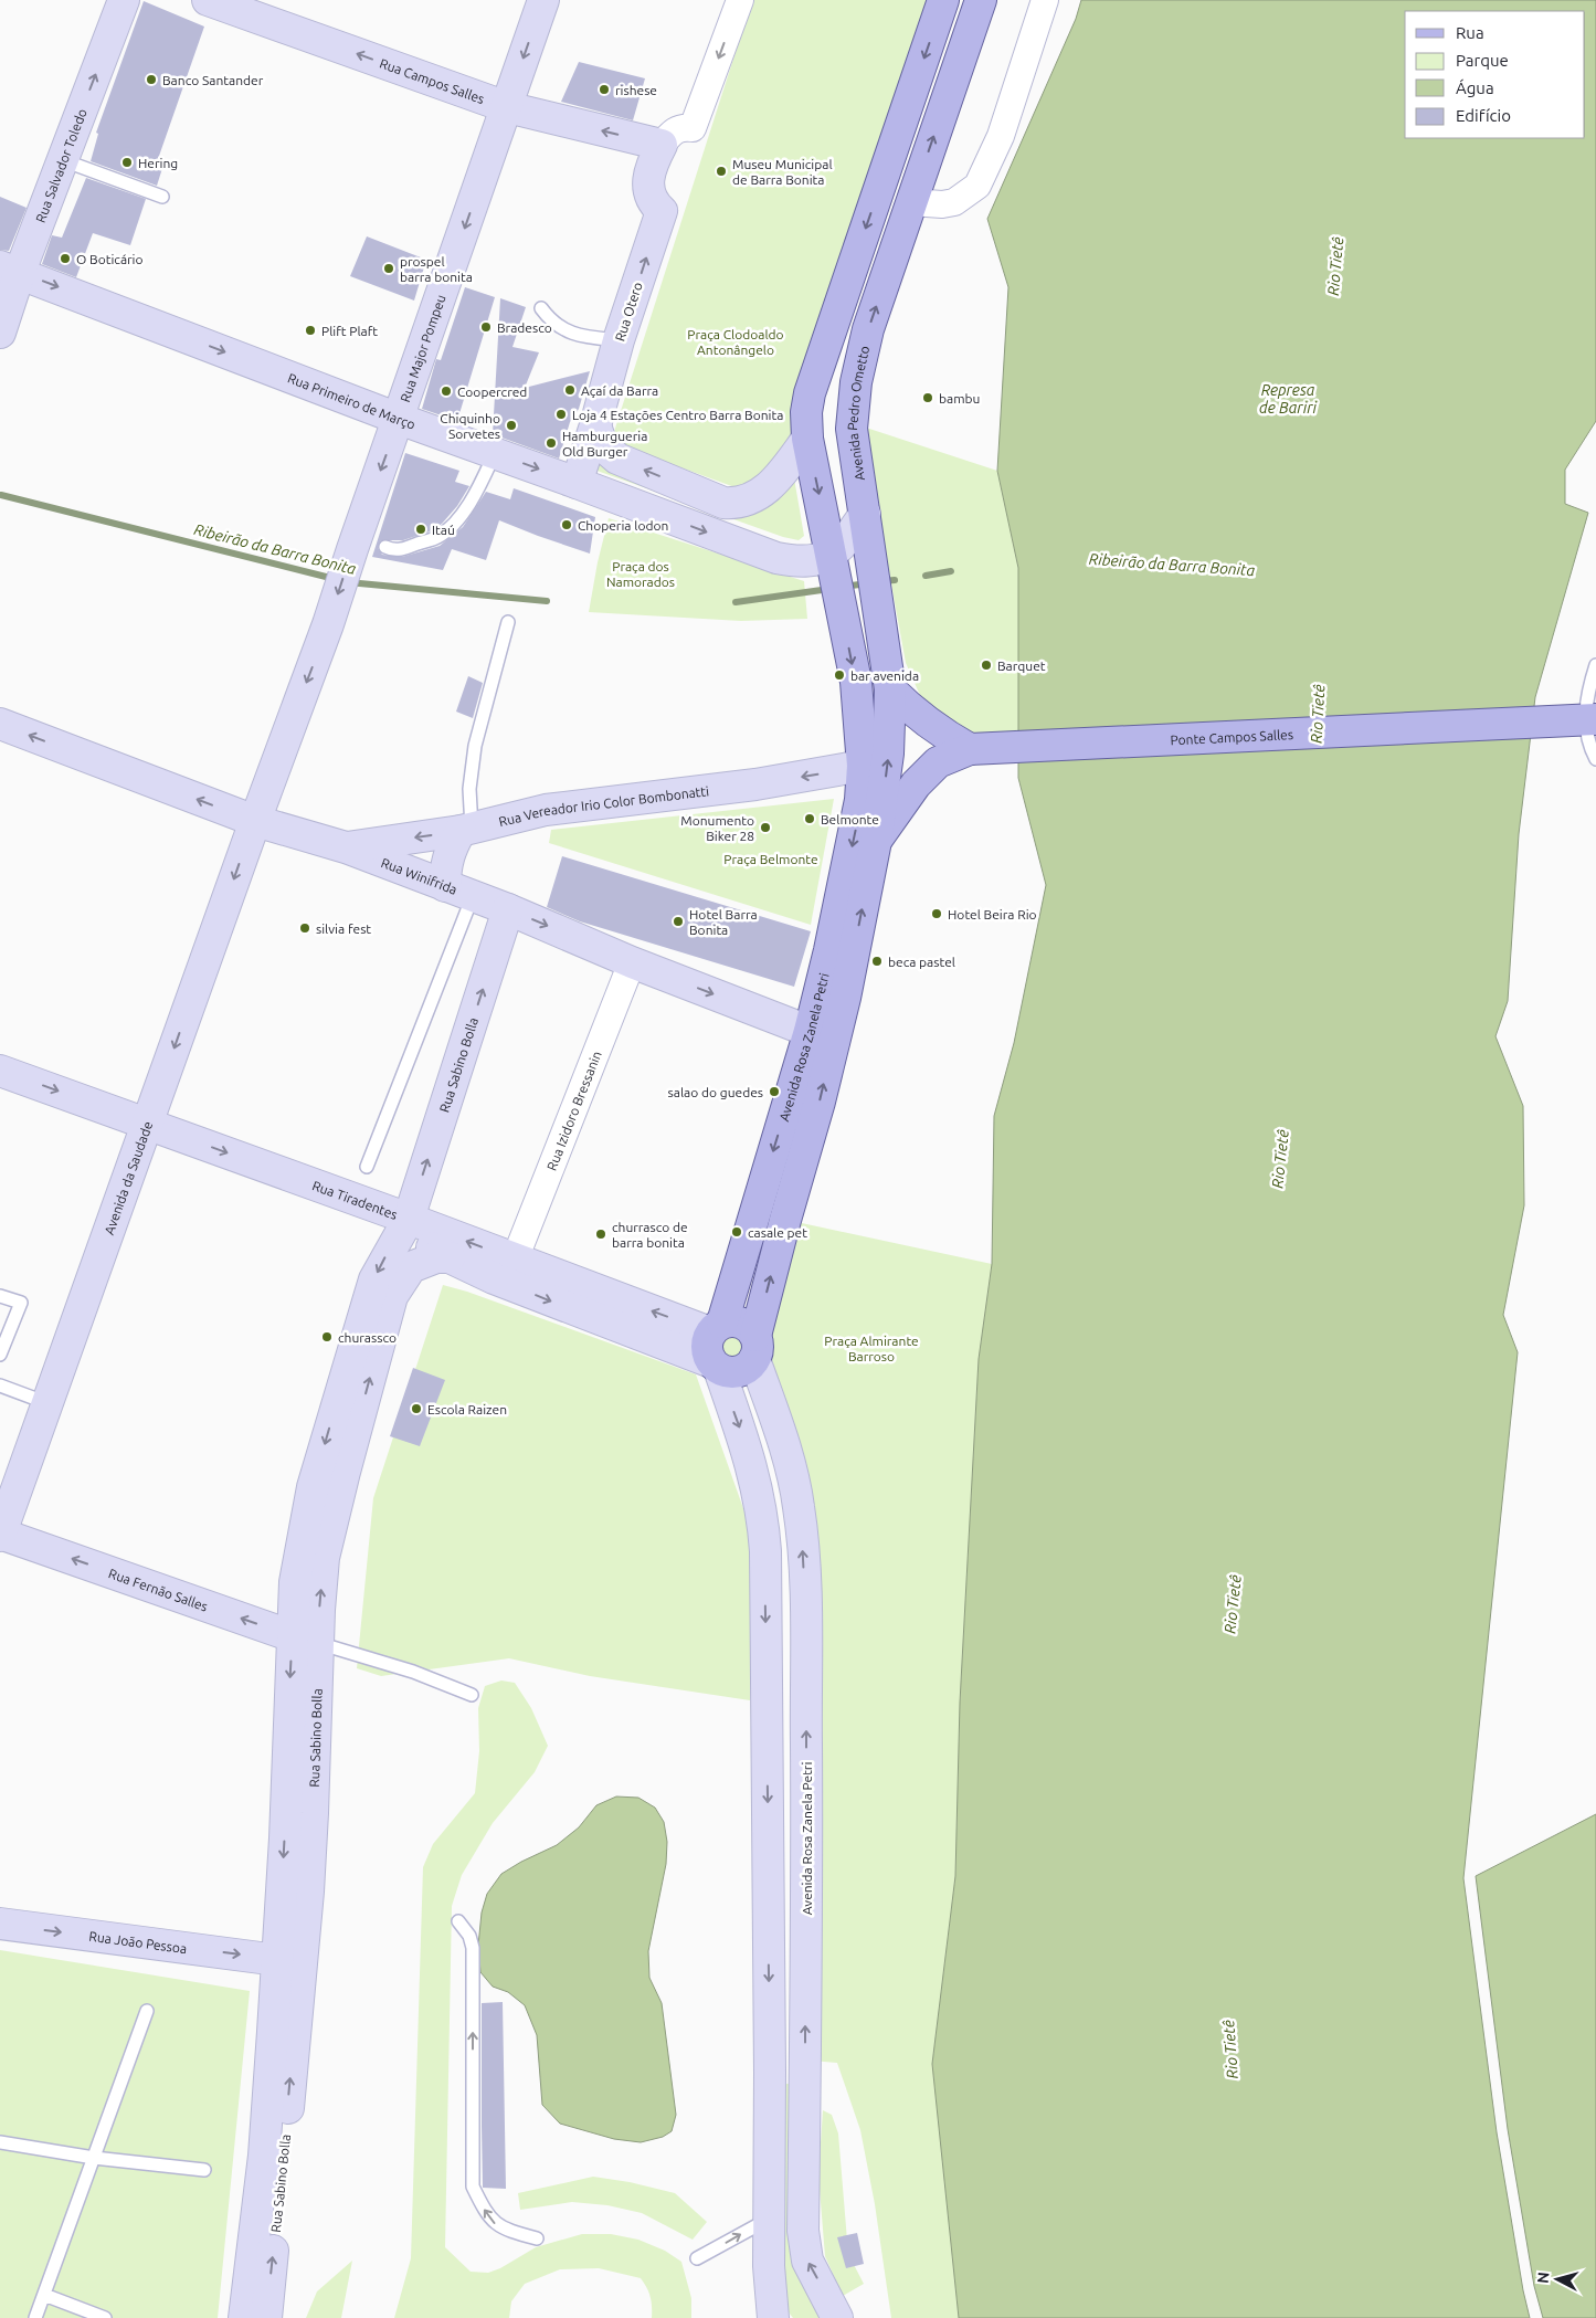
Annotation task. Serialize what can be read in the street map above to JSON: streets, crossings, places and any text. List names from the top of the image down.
{
  "streets": {
    "main road": ["Avenida Pedro Ometto", "Ponte Campos Salles", "Avenida Rosa Zanela Petri"],
    "street": [
      "Rua Campos Salles",
      "Rua Salvador Toledo",
      "Rua Otero",
      "Rua Major Pompeu",
      "Rua Primeiro de Março",
      "Rua Vereador Irio Color Bombonatti",
      "Rua Winifrida",
      "Rua Sabino Bolla",
      "Rua Izidoro Bressanin",
      "Avenida da Saudade",
      "Rua Tiradentes",
      "Rua Fernão Salles",
      "Rua João Pessoa"
    ]
  },
  "crossings": [
    ["Rua Campos Salles", "Rua Otero"],
    ["Rua Campos Salles", "Rua Major Pompeu"],
    ["Rua Salvador Toledo", "Rua Primeiro de Março"],
    ["Rua Otero", "Rua Primeiro de Março"],
    ["Rua Major Pompeu", "Rua Primeiro de Março"],
    ["Rua Major Pompeu", "Rua Winifrida"],
    ["Rua Major Pompeu", "Avenida da Saudade"],
    ["Avenida Pedro Ometto", "Avenida Rosa Zanela Petri"],
    ["Rua Vereador Irio Color Bombonatti", "Rua Winifrida"],
    ["Rua Vereador Irio Color Bombonatti", "Avenida Rosa Zanela Petri"],
    ["Rua Winifrida", "Avenida Rosa Zanela Petri"],
    ["Rua Winifrida", "Rua Sabino Bolla"],
    ["Rua Winifrida", "Rua Izidoro Bressanin"],
    ["Rua Winifrida", "Avenida da Saudade"],
    ["Avenida Rosa Zanela Petri", "Rua Tiradentes"],
    ["Rua Sabino Bolla", "Rua Tiradentes"],
    ["Rua Sabino Bolla", "Rua Fernão Salles"],
    ["Rua Sabino Bolla", "Rua João Pessoa"],
    ["Rua Izidoro Bressanin", "Rua Tiradentes"],
    ["Avenida da Saudade", "Rua Tiradentes"],
    ["Avenida da Saudade", "Rua Fernão Salles"]
  ],
  "one_way": [
    "Rua Campos Salles",
    "Rua Salvador Toledo",
    "Rua Otero",
    "Rua Major Pompeu",
    "Rua Primeiro de Março",
    "Rua Vereador Irio Color Bombonatti",
    "Avenida da Saudade",
    "Rua Fernão Salles",
    "Rua João Pessoa"
  ],
  "water": ["Rio Tietê", "Represa de Bariri", "Ribeirão da Barra Bonita"],
  "parks": [
    "Praça Clodoaldo Antonângelo",
    "Praça dos Namorados",
    "Praça Belmonte",
    "Praça Almirante Barroso"
  ],
  "places": [
    "Banco Santander",
    "rishese",
    "Hering",
    "Museu Municipal de Barra Bonita",
    "O Boticário",
    "prospel barra bonita",
    "Bradesco",
    "Plift Plaft",
    "Açaí da Barra",
    "Coopercred",
    "bambu",
    "Loja 4 Estações Centro Barra Bonita",
    "Chiquinho Sorvetes",
    "Hamburgueria Old Burger",
    "Choperia lodon",
    "Itaú",
    "Barquet",
    "bar avenida",
    "Belmonte",
    "Monumento Biker 28",
    "Hotel Beira Rio",
    "Hotel Barra Bonita",
    "silvia fest",
    "beca pastel",
    "salao do guedes",
    "casale pet",
    "churrasco de barra bonita",
    "churassco",
    "Escola Raizen"
  ],
  "legend": [
    "Rua",
    "Parque",
    "Água",
    "Edifício"
  ],
  "north": "left"
}
